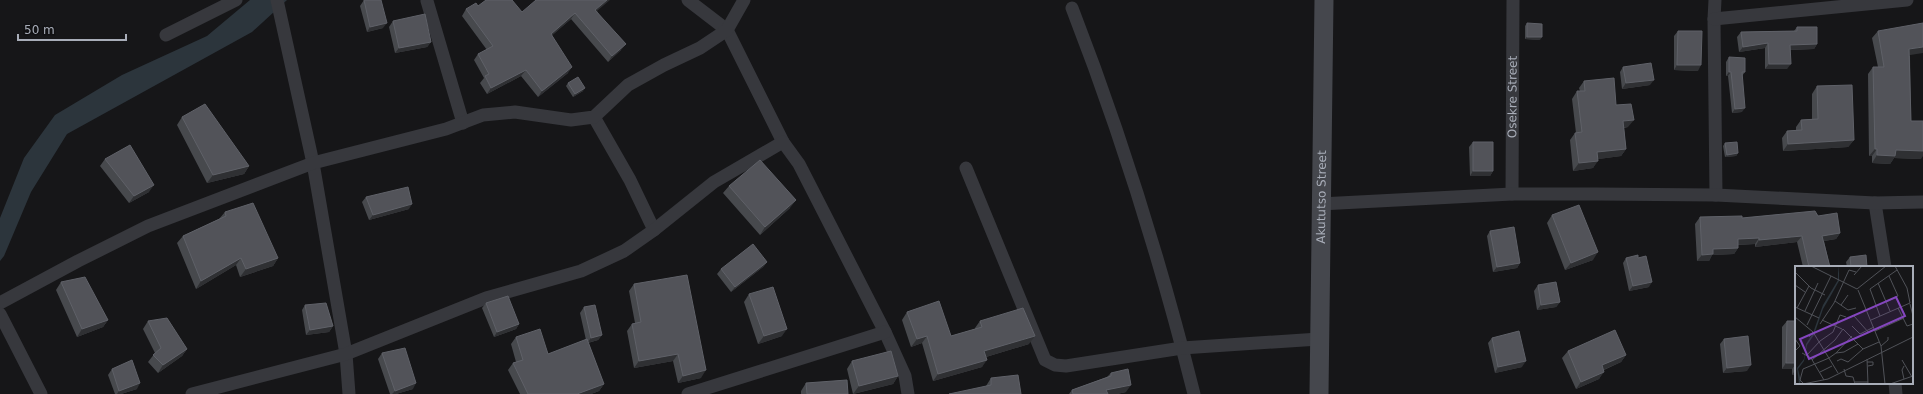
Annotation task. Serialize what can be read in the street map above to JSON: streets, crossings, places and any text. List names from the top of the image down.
{
  "streets": {
    "street": ["Osekre Street", "Akututso Street"]
  },
  "scale_bar": "50 m"
}
